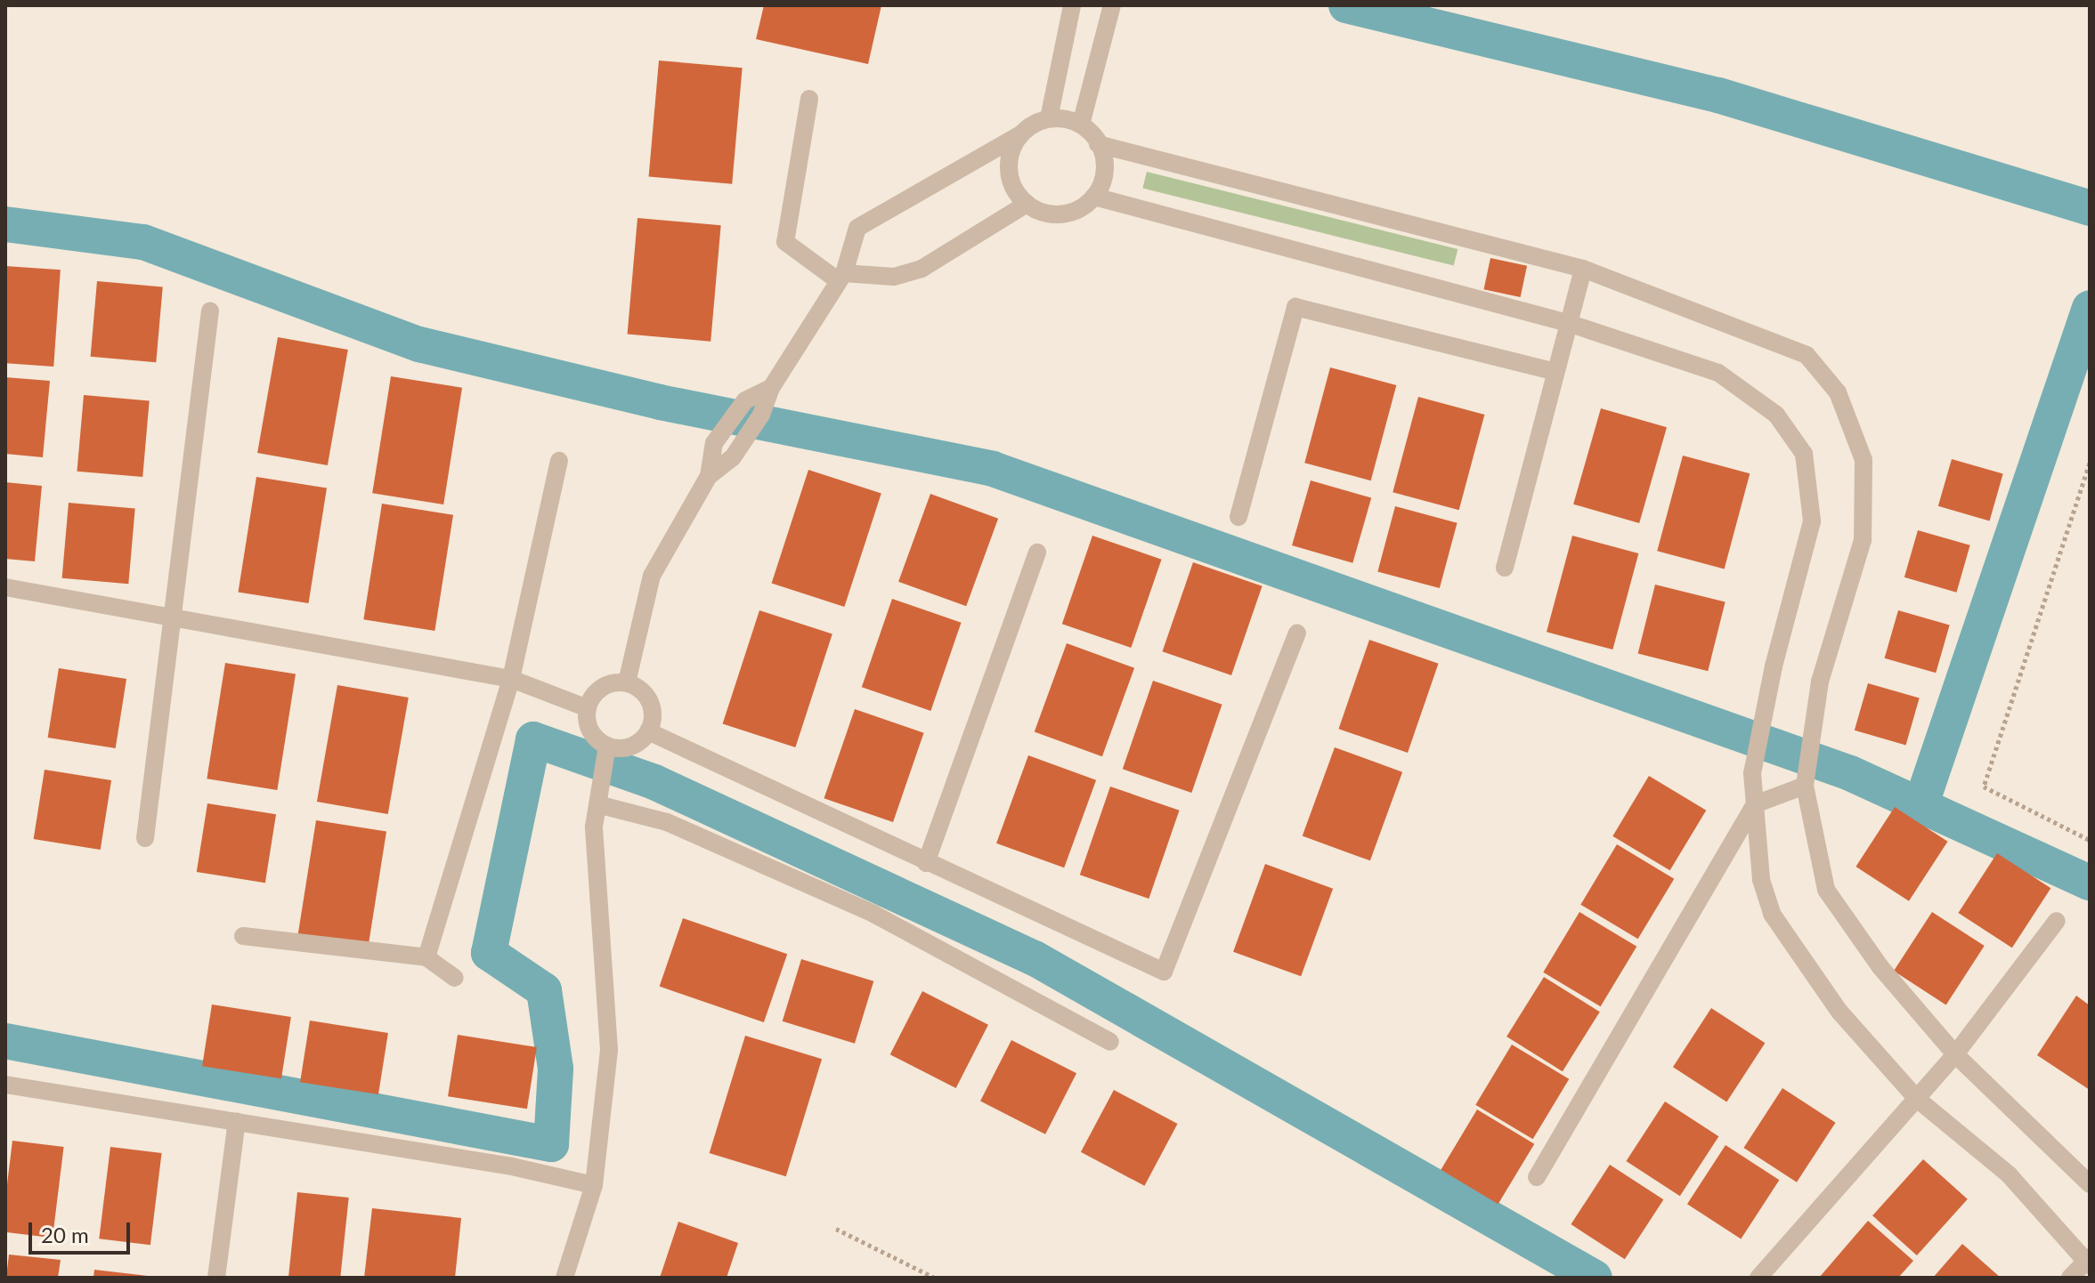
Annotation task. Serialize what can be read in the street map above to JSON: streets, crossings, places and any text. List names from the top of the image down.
{
  "scale_bar": "20 m"
}
